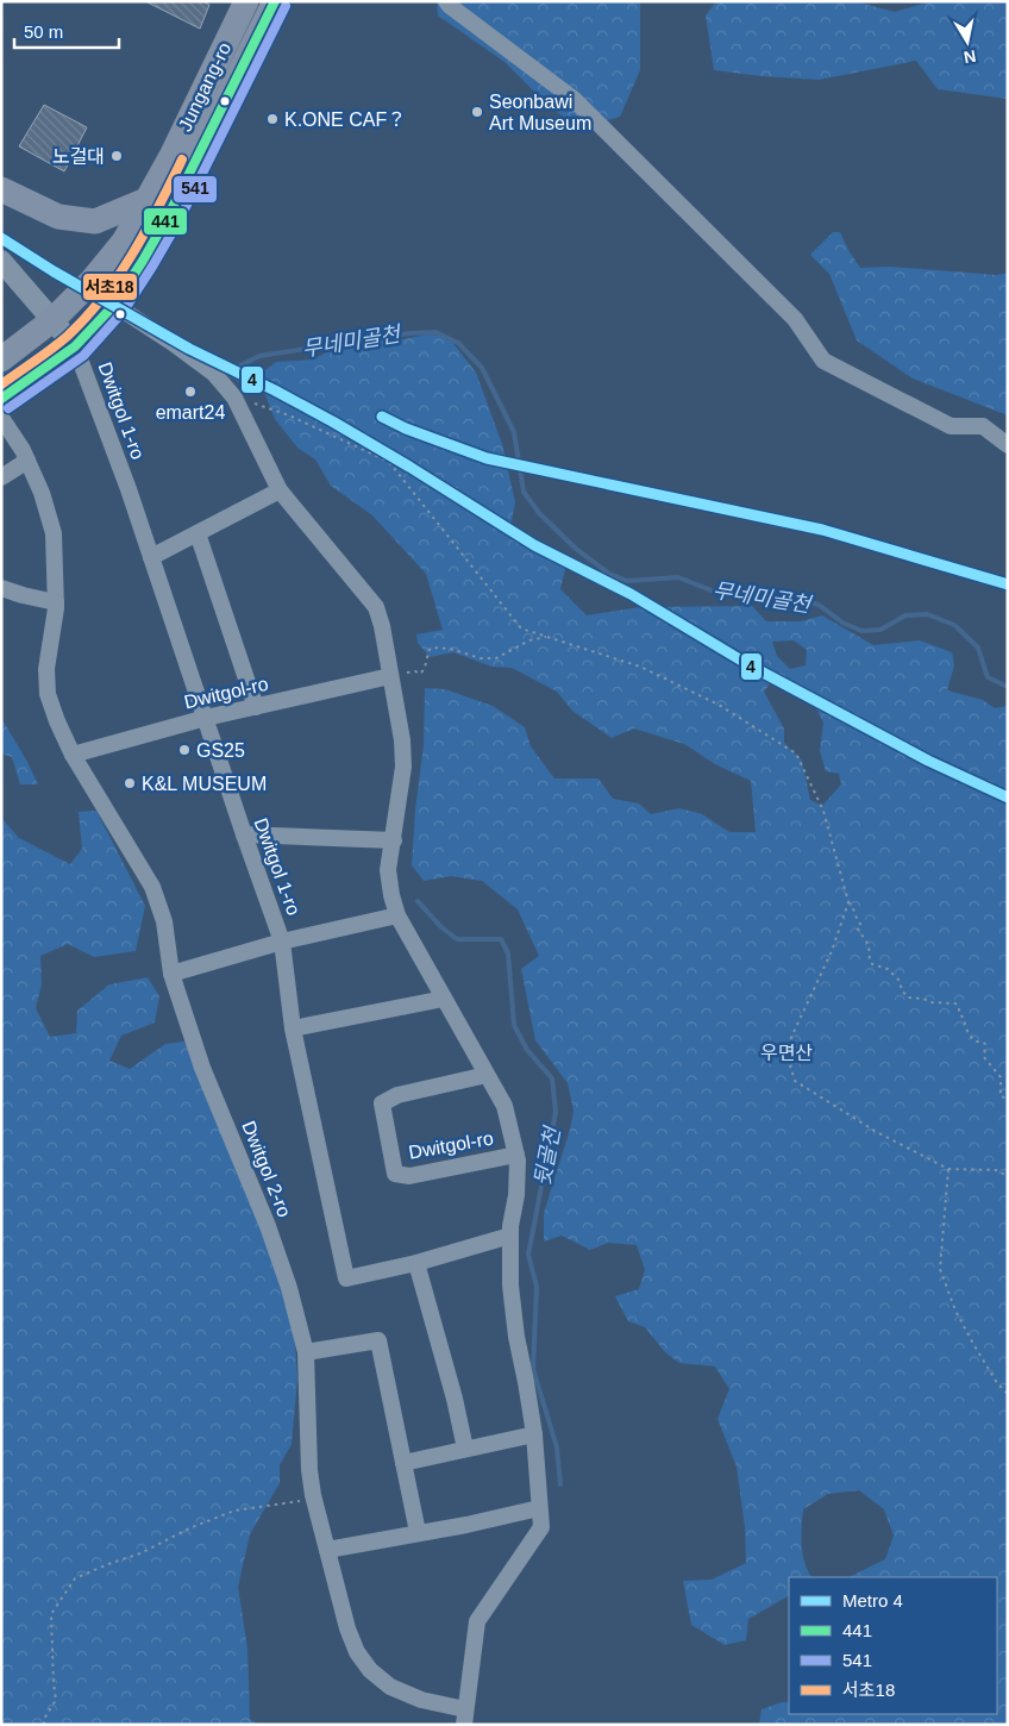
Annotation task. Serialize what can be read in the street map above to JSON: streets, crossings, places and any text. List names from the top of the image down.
{
  "streets": {
    "main road": ["Jungang-ro"],
    "street": ["Dwitgol 1-ro", "Dwitgol-ro", "Dwitgol 2-ro"]
  },
  "crossings": [
    ["Jungang-ro", "Dwitgol 1-ro"],
    ["Jungang-ro", "Dwitgol-ro"],
    ["Dwitgol 1-ro", "Dwitgol-ro"],
    ["Dwitgol-ro", "Dwitgol 2-ro"]
  ],
  "water": ["무네미골천", "뒷골천"],
  "parks": ["우면산"],
  "places": [
    "Seonbawi Art Museum",
    "K.ONE CAF？",
    "노걸대",
    "emart24",
    "GS25",
    "K&L MUSEUM"
  ],
  "lines": [
    "transit line 441",
    "transit line 541",
    "transit line 서초18",
    "metro line 4"
  ],
  "legend": [
    "Metro 4",
    "441",
    "541",
    "서초18"
  ],
  "scale_bar": "50 m",
  "north": "bottom"
}
